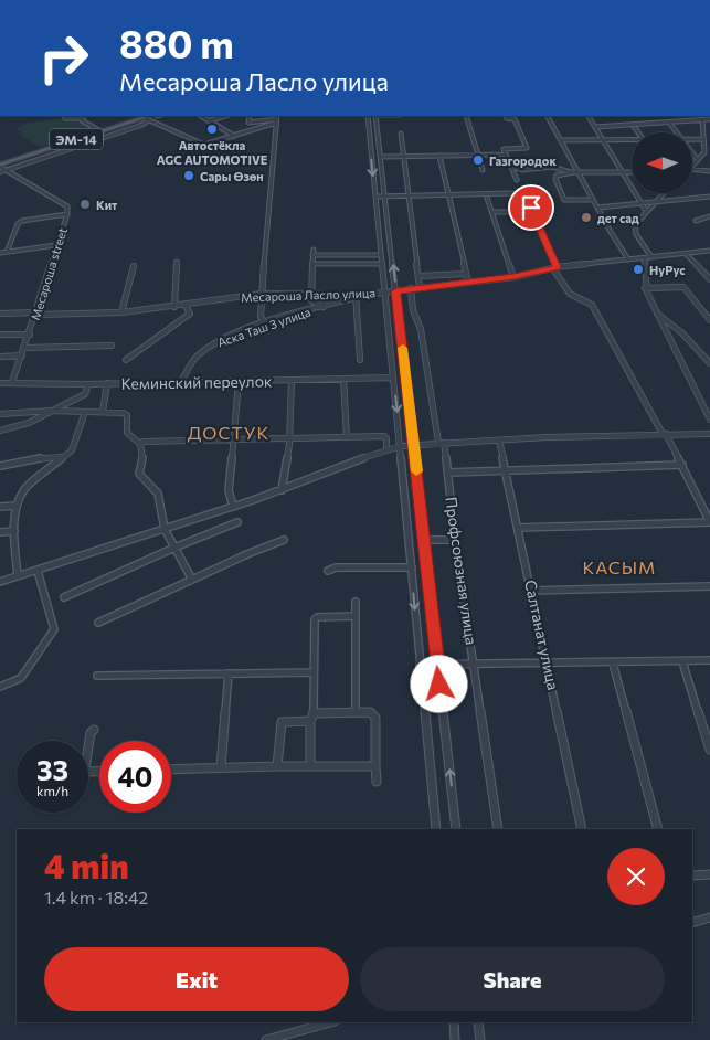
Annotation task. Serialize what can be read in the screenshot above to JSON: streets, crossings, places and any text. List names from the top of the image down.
{
  "streets": {
    "main road": ["ЭМ-14"],
    "street": [
      "Месароша street",
      "Месароша Ласло улица",
      "Аска Таш 3 улица",
      "Кеминский переулок",
      "Профсоюзная улица",
      "Салтанат улица"
    ]
  },
  "crossings": [
    ["ЭМ-14", "Месароша street"],
    ["Месароша street", "Месароша Ласло улица"],
    ["Месароша street", "Кеминский переулок"],
    ["Месароша Ласло улица", "Аска Таш 3 улица"],
    ["Месароша Ласло улица", "Профсоюзная улица"],
    ["Аска Таш 3 улица", "Кеминский переулок"]
  ],
  "districts": ["ДОСТУК", "КАСЫМ"],
  "places": [
    "Автостёкла AGC AUTOMOTIVE",
    "Газгородок",
    "Сары Өзөн",
    "Кит",
    "дет сад",
    "НуРус"
  ],
  "north": "left",
  "page": {
    "turn": ["880 m", "Месароша Ласло улица"],
    "speed": "33 km/h",
    "limit": "40",
    "heading": ["4 min", "1.4 km · 18:42"],
    "buttons": ["Exit", "Share"]
  }
}
